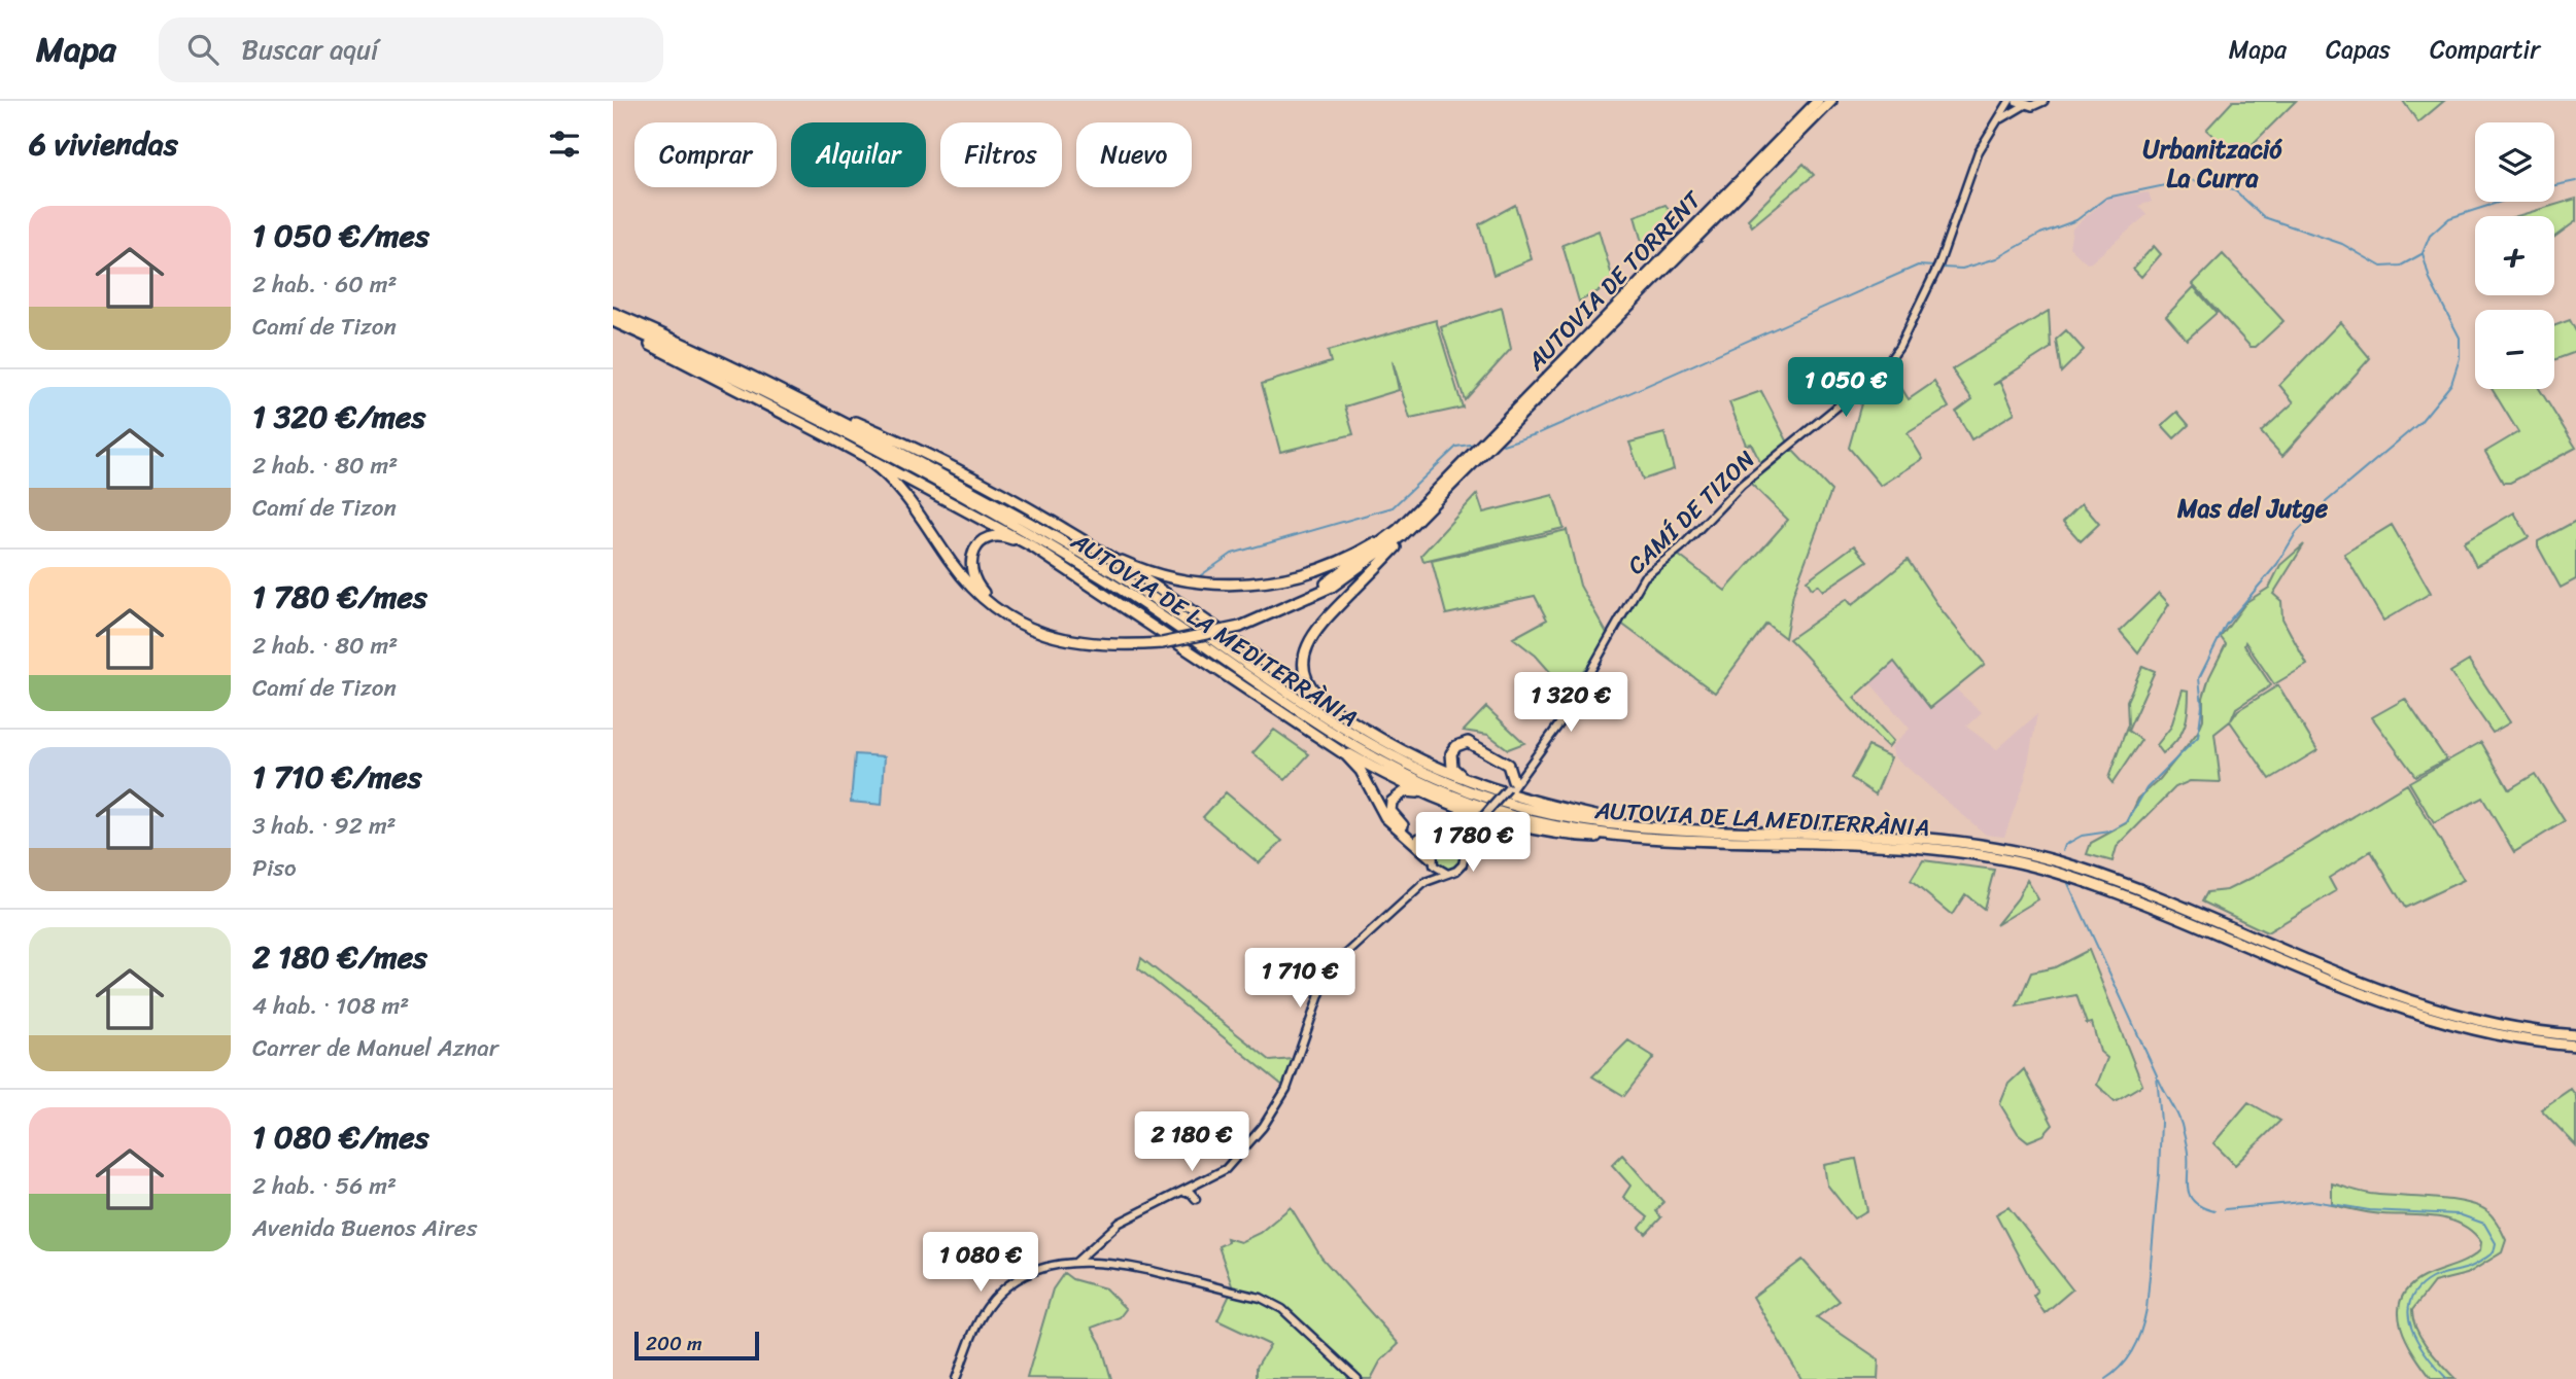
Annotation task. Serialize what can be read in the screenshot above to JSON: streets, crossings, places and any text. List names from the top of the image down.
{
  "streets": {
    "highway": ["AUTOVIA DE TORRENT", "AUTOVIA DE LA MEDITERRÀNIA"],
    "street": ["CAMÍ DE TIZON"]
  },
  "districts": ["Urbanització La Curra", "Mas del Jutge"],
  "scale_bar": "200 m",
  "page": {
    "header": "Mapa",
    "search": "Buscar aquí",
    "nav": ["Mapa", "Capas", "Compartir"],
    "heading": "6 viviendas",
    "map_buttons": ["+", "−"],
    "chip": [
      "Comprar",
      "Alquilar",
      "Filtros",
      "Nuevo"
    ],
    "list": [
      {
        "name": "1 050 €/mes",
        "note": "2 hab. · 60 m² · Camí de Tizon"
      },
      {
        "name": "1 320 €/mes",
        "note": "2 hab. · 80 m² · Camí de Tizon"
      },
      {
        "name": "1 780 €/mes",
        "note": "2 hab. · 80 m² · Camí de Tizon"
      },
      {
        "name": "1 710 €/mes",
        "note": "3 hab. · 92 m² · Piso"
      },
      {
        "name": "2 180 €/mes",
        "note": "4 hab. · 108 m² · Carrer de Manuel Aznar"
      },
      {
        "name": "1 080 €/mes",
        "note": "2 hab. · 56 m² · Avenida Buenos Aires"
      }
    ],
    "price": [
      "1 050 €",
      "1 320 €",
      "1 780 €",
      "1 710 €",
      "2 180 €",
      "1 080 €"
    ],
    "scale": "200 m"
  }
}
